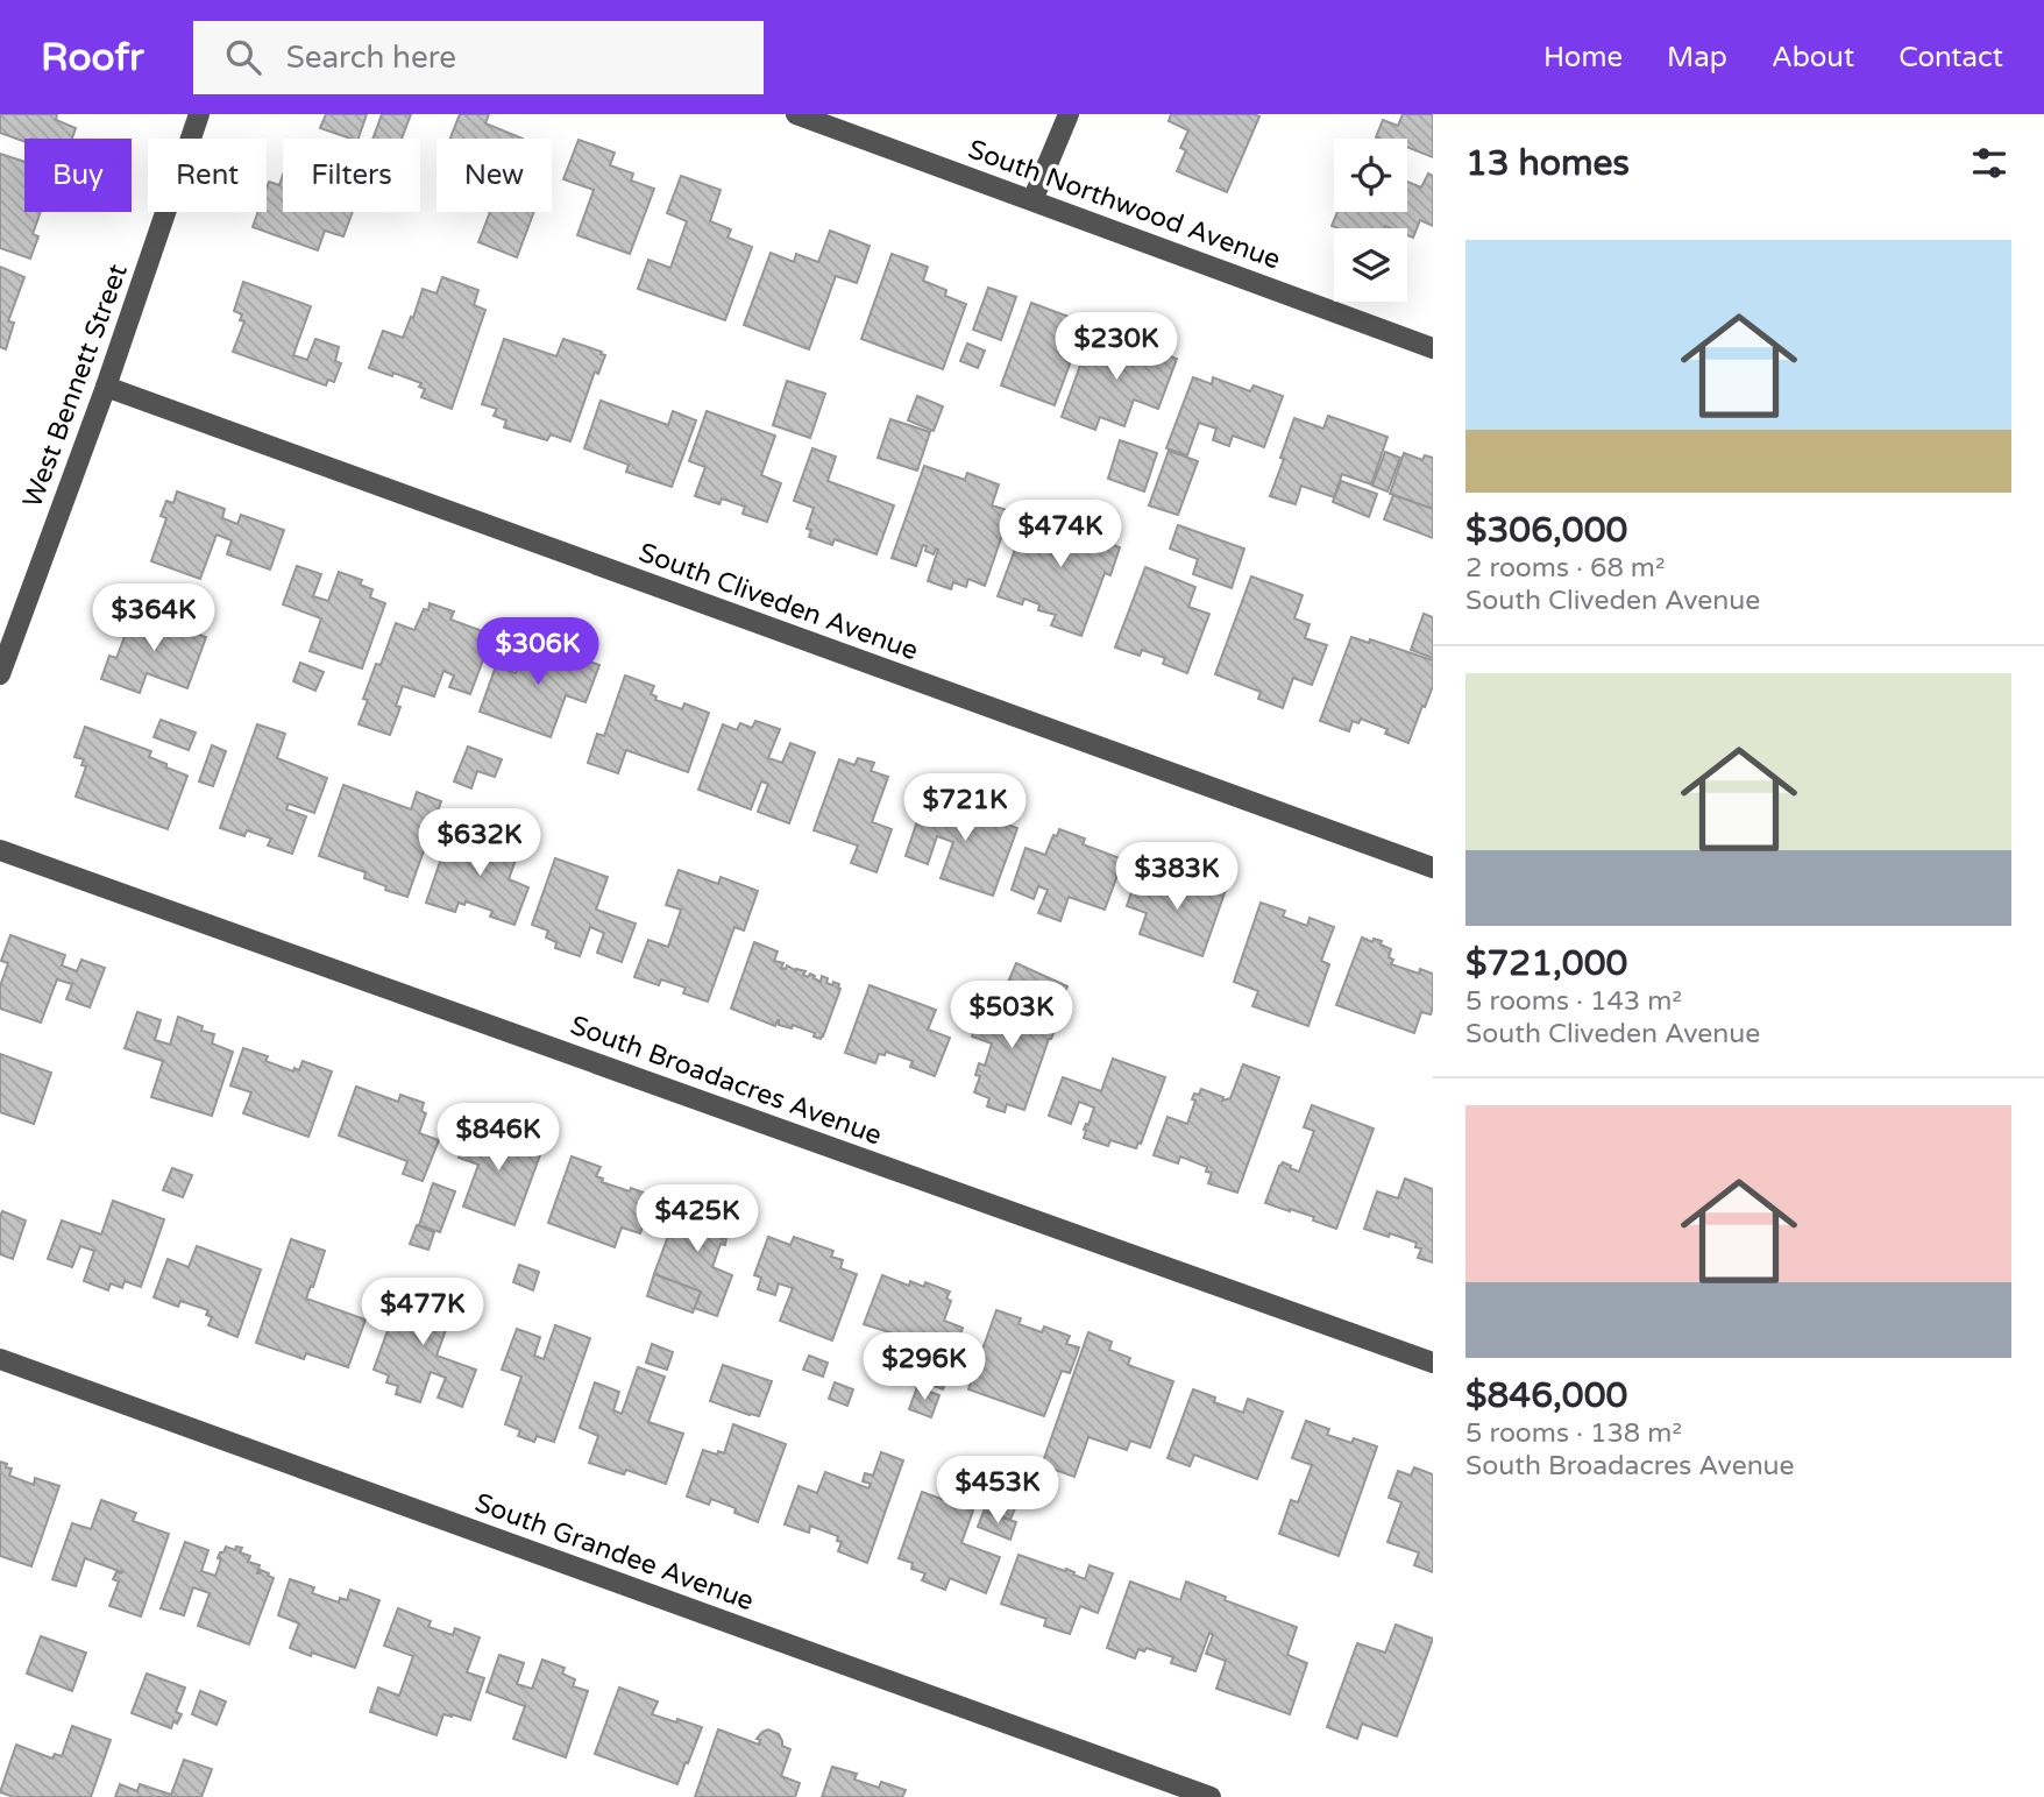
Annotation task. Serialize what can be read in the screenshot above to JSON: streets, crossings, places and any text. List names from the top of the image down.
{
  "streets": {
    "street": [
      "South Northwood Avenue",
      "West Bennett Street",
      "South Cliveden Avenue",
      "South Broadacres Avenue",
      "South Grandee Avenue"
    ]
  },
  "crossings": [
    ["West Bennett Street", "South Cliveden Avenue"]
  ],
  "page": {
    "header": "Roofr",
    "search": "Search here",
    "nav": [
      "Home",
      "Map",
      "About",
      "Contact"
    ],
    "heading": "13 homes",
    "chip": [
      "Buy",
      "Rent",
      "Filters",
      "New"
    ],
    "list": [
      {
        "name": "$306,000",
        "note": "2 rooms · 68 m² · South Cliveden Avenue"
      },
      {
        "name": "$721,000",
        "note": "5 rooms · 143 m² · South Cliveden Avenue"
      },
      {
        "name": "$846,000",
        "note": "5 rooms · 138 m² · South Broadacres Avenue"
      }
    ],
    "price": [
      "$230K",
      "$474K",
      "$364K",
      "$306K",
      "$721K",
      "$632K",
      "$383K",
      "$503K",
      "$846K",
      "$425K",
      "$477K",
      "$296K",
      "$453K"
    ]
  }
}
